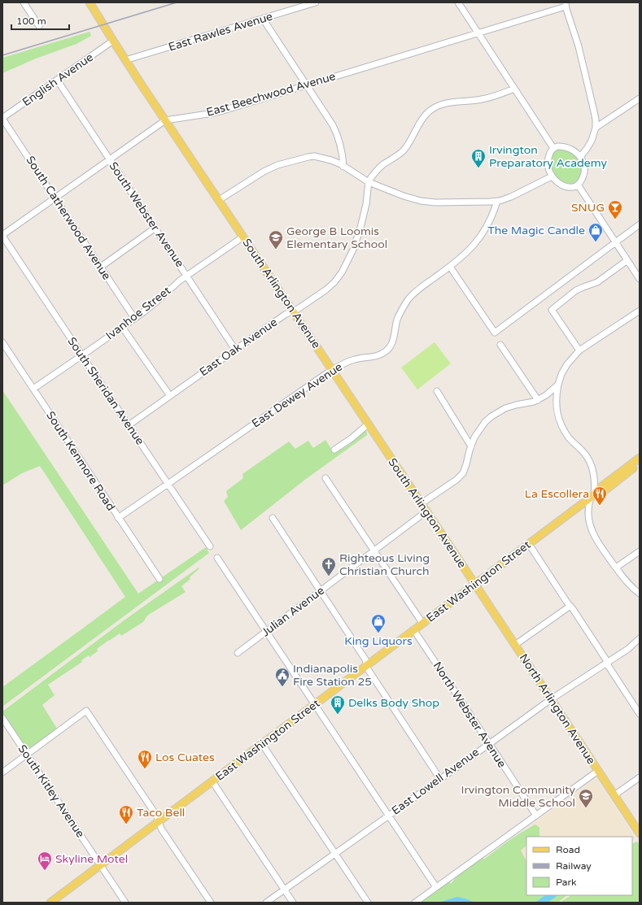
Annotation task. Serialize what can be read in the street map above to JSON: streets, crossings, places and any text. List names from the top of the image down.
{
  "streets": {
    "main road": ["South Arlington Avenue", "East Washington Street", "North Arlington Avenue"],
    "street": [
      "East Rawles Avenue",
      "English Avenue",
      "East Beechwood Avenue",
      "South Webster Avenue",
      "South Catherwood Avenue",
      "Ivanhoe Street",
      "East Oak Avenue",
      "South Sheridan Avenue",
      "East Dewey Avenue",
      "South Kenmore Road",
      "Julian Avenue",
      "North Webster Avenue",
      "East Lowell Avenue",
      "South Kitley Avenue"
    ]
  },
  "crossings": [
    ["East Rawles Avenue", "South Arlington Avenue"],
    ["English Avenue", "South Webster Avenue"],
    ["English Avenue", "South Catherwood Avenue"],
    ["English Avenue", "South Arlington Avenue"],
    ["East Beechwood Avenue", "South Webster Avenue"],
    ["East Beechwood Avenue", "South Catherwood Avenue"],
    ["East Beechwood Avenue", "South Arlington Avenue"],
    ["East Beechwood Avenue", "South Sheridan Avenue"],
    ["South Webster Avenue", "Ivanhoe Street"],
    ["South Webster Avenue", "East Oak Avenue"],
    ["South Catherwood Avenue", "Ivanhoe Street"],
    ["South Arlington Avenue", "Ivanhoe Street"],
    ["South Arlington Avenue", "East Oak Avenue"],
    ["South Arlington Avenue", "East Dewey Avenue"],
    ["South Arlington Avenue", "East Washington Street"],
    ["South Arlington Avenue", "Julian Avenue"],
    ["South Arlington Avenue", "North Arlington Avenue"],
    ["Ivanhoe Street", "South Sheridan Avenue"],
    ["Ivanhoe Street", "South Kenmore Road"],
    ["East Oak Avenue", "South Sheridan Avenue"],
    ["South Sheridan Avenue", "East Dewey Avenue"],
    ["East Dewey Avenue", "South Kenmore Road"],
    ["East Washington Street", "North Arlington Avenue"],
    ["East Washington Street", "North Webster Avenue"],
    ["East Washington Street", "South Kitley Avenue"],
    ["North Arlington Avenue", "East Lowell Avenue"],
    ["North Webster Avenue", "East Lowell Avenue"]
  ],
  "places": {
    "building": ["Irvington Preparatory Academy", "Delks Body Shop"],
    "bar": ["SNUG"],
    "shop": ["The Magic Candle", "King Liquors"],
    "school or university": ["George B Loomis Elementary School", "Irvington Community Middle School"],
    "restaurant": ["La Escollera", "Los Cuates", "Taco Bell"],
    "church": ["Righteous Living Christian Church"],
    "public building": ["Indianapolis Fire Station 25"],
    "hotel": ["Skyline Motel"]
  },
  "legend": ["Road", "Railway", "Park"],
  "scale_bar": "100 m"
}
